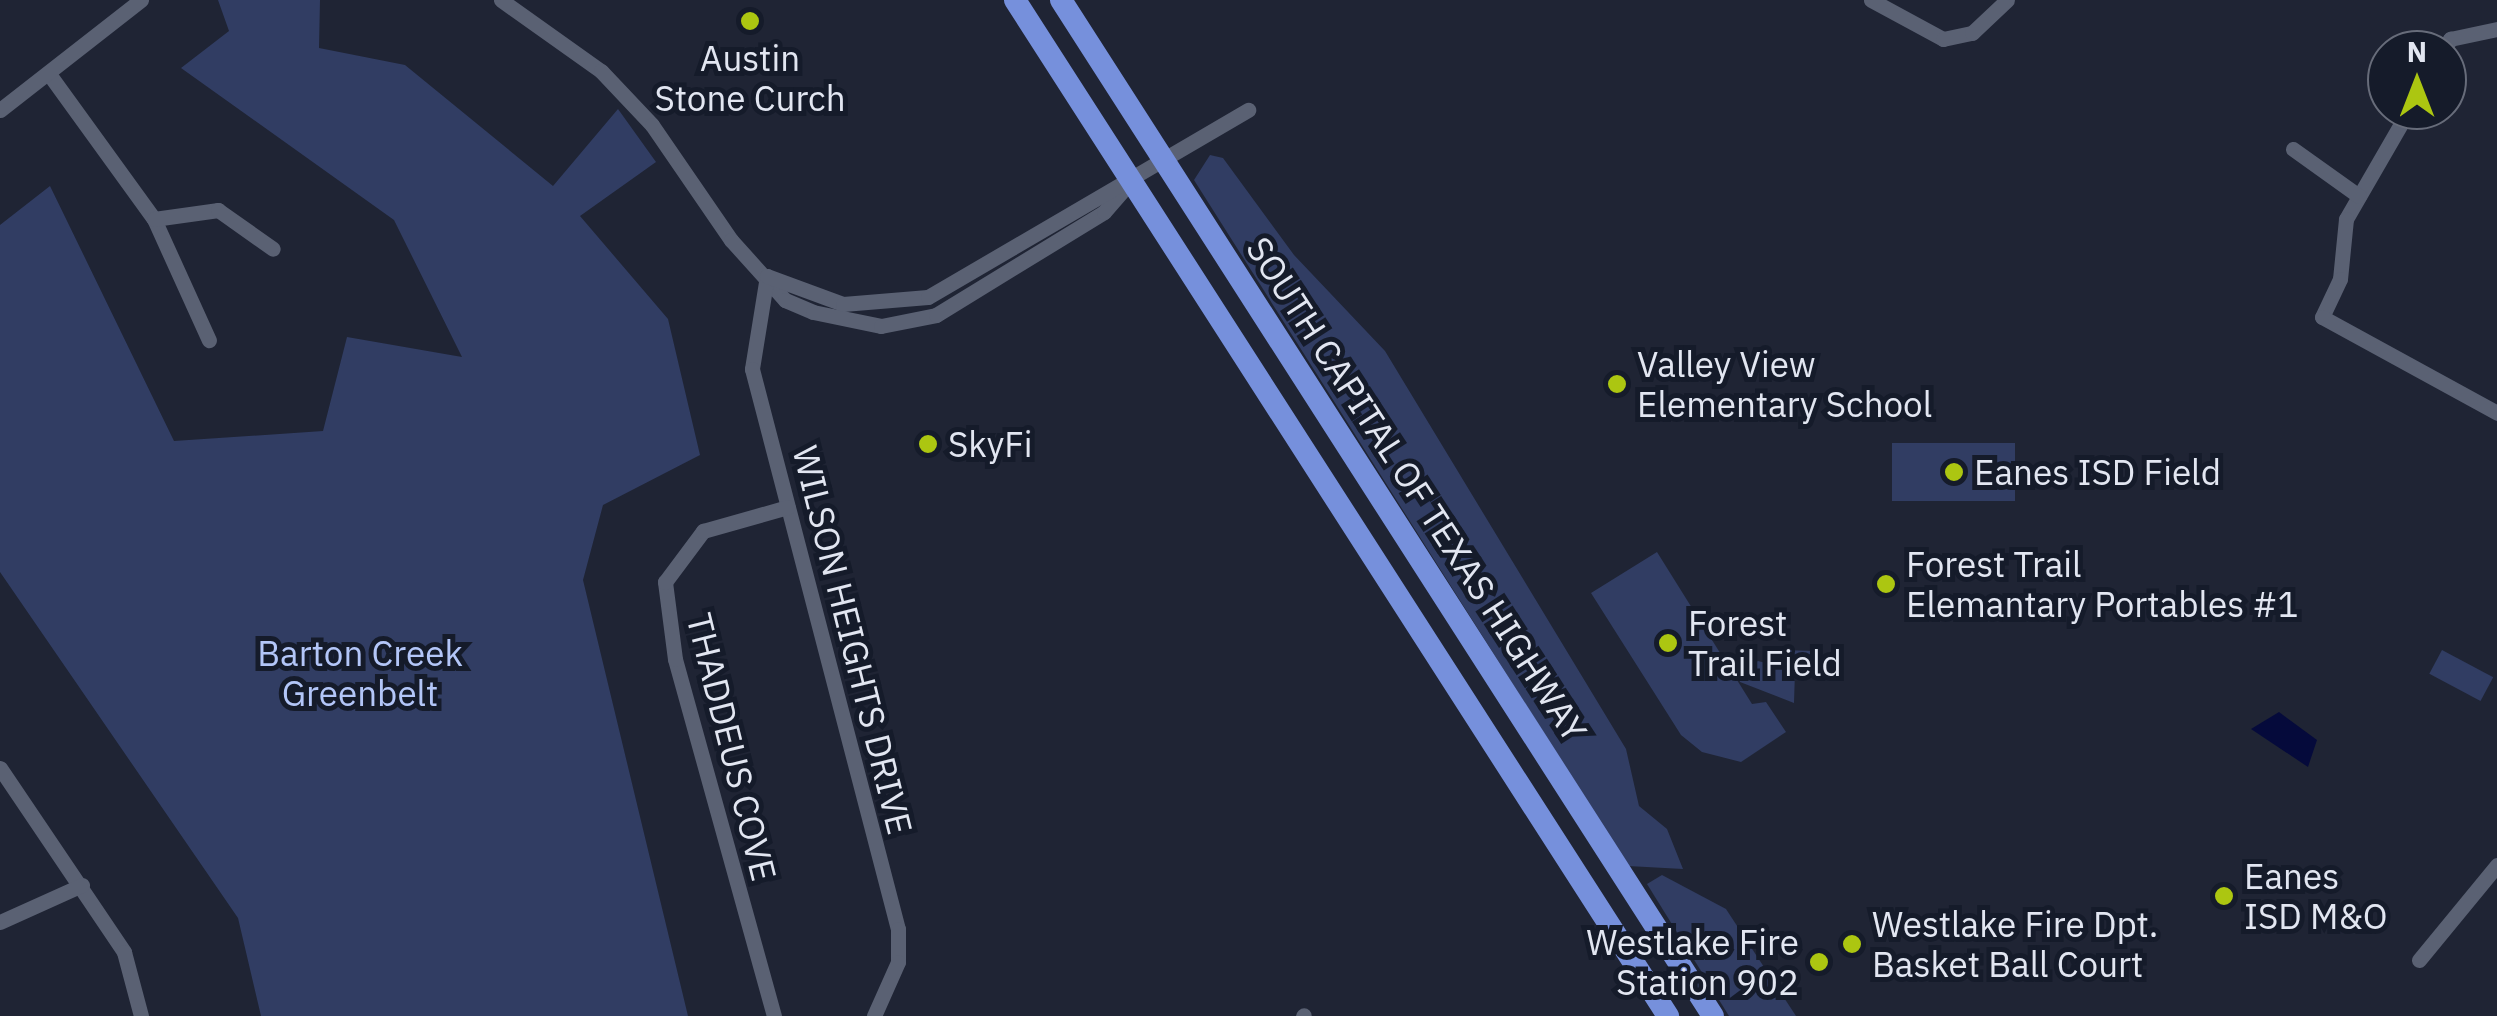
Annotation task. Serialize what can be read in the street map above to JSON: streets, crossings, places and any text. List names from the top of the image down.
{
  "streets": {
    "highway": ["SOUTH CAPITAL OF TEXAS HIGHWAY"],
    "street": ["WILSON HEIGHTS DRIVE", "THADDEUS COVE"]
  },
  "crossings": [
    ["WILSON HEIGHTS DRIVE", "THADDEUS COVE"]
  ],
  "parks": ["Barton Creek Greenbelt"],
  "places": [
    "Austin Stone Curch",
    "Valley View Elementary School",
    "SkyFi",
    "Eanes ISD Field",
    "Forest Trail Elemantary Portables #1",
    "Forest Trail Field",
    "Eanes ISD M&O",
    "Westlake Fire Dpt. Basket Ball Court",
    "Westlake Fire Station 902"
  ],
  "north": "top"
}
